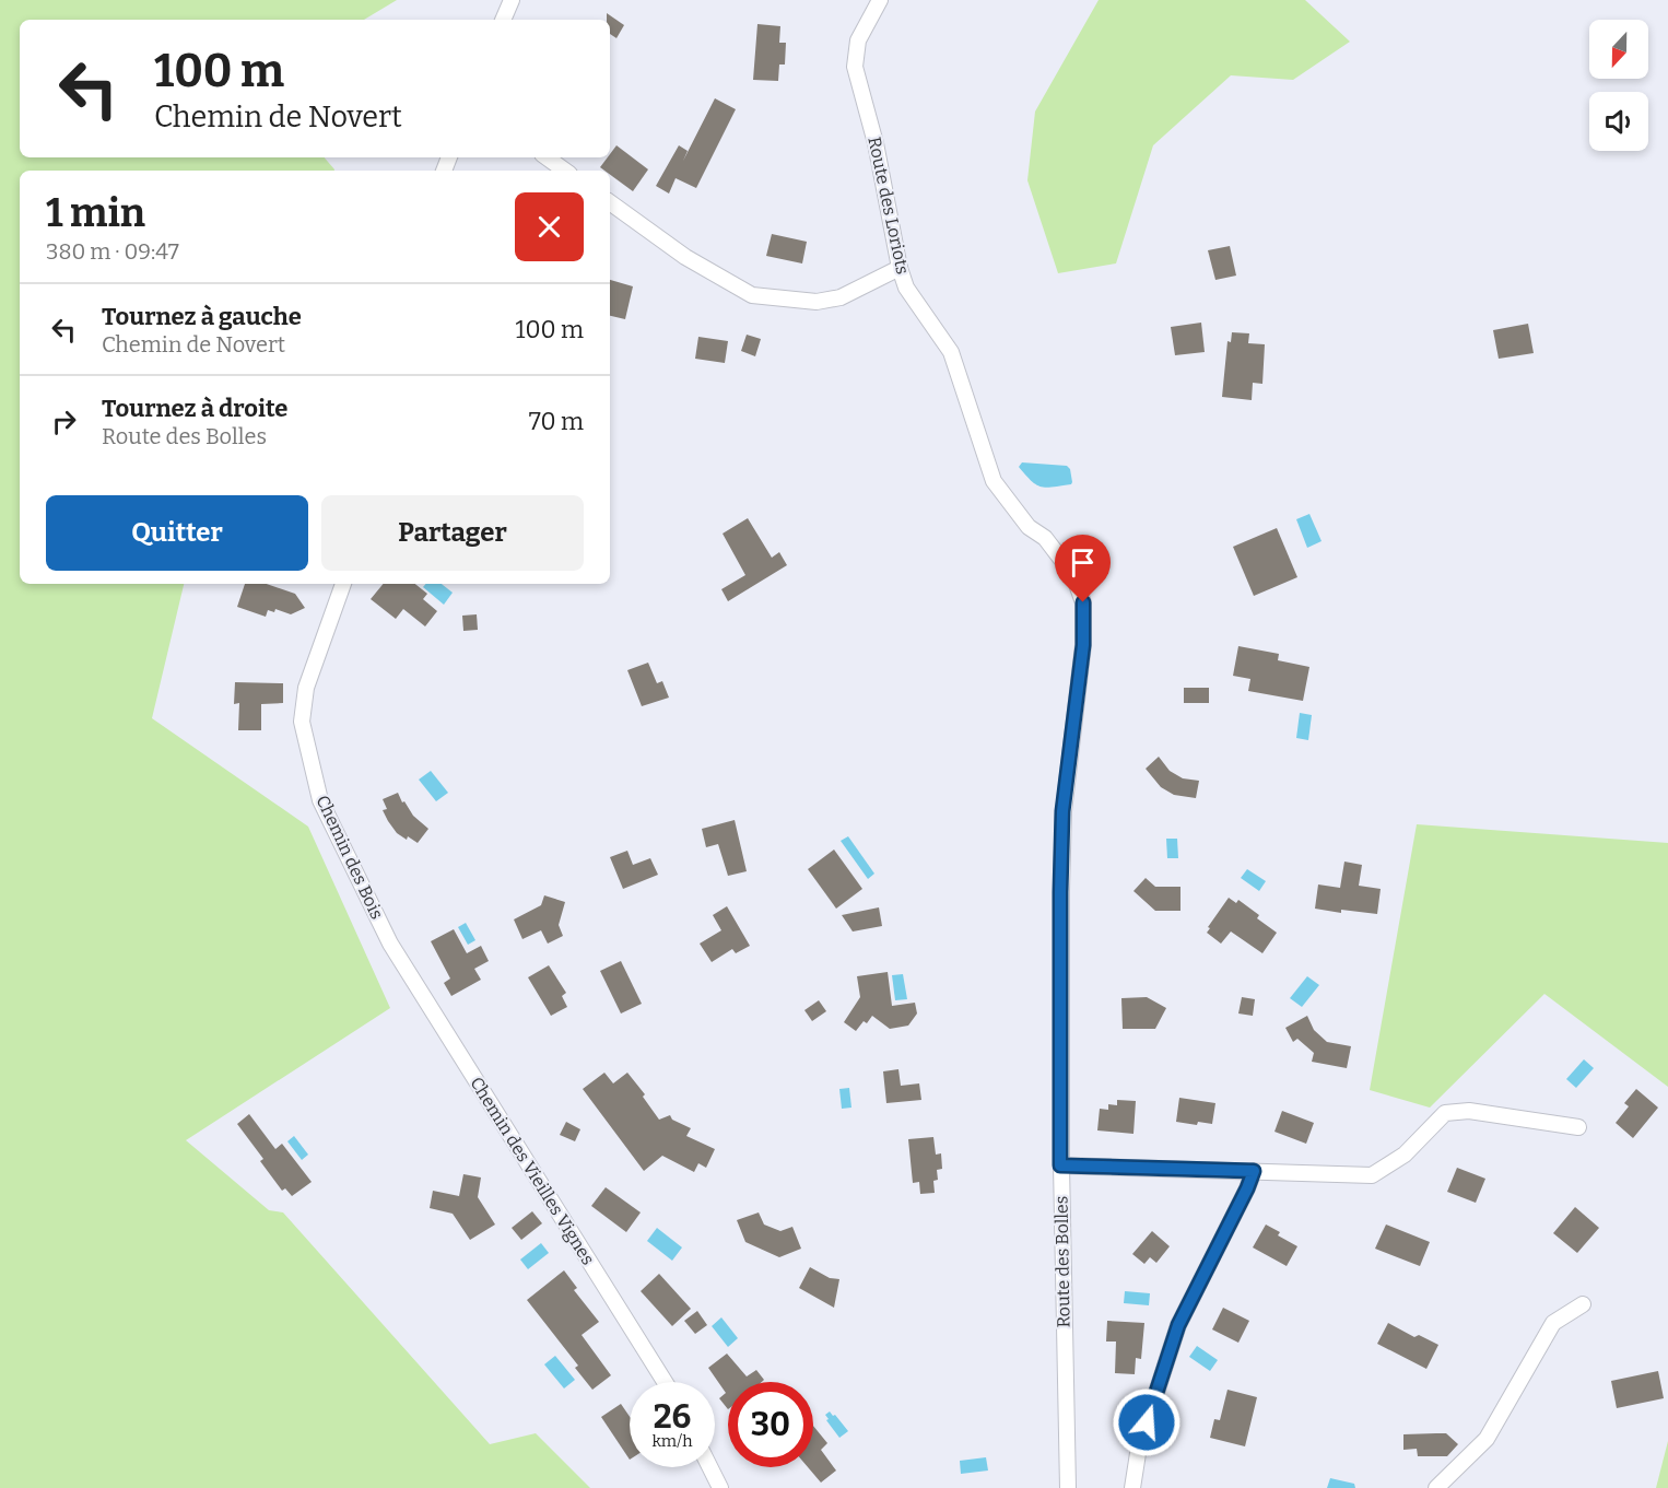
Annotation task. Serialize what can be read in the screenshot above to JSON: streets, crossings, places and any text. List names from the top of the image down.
{
  "streets": {
    "street": [
      "Route des Loriots",
      "Chemin des Bois",
      "Chemin des Vieilles Vignes",
      "Route des Bolles"
    ]
  },
  "crossings": [
    ["Route des Loriots", "Route des Bolles"],
    ["Chemin des Bois", "Chemin des Vieilles Vignes"]
  ],
  "north": "bottom",
  "page": {
    "turn": ["100 m", "Chemin de Novert"],
    "heading": ["1 min", "380 m · 09:47"],
    "list": [
      {
        "name": "Tournez à gauche",
        "note": "Chemin de Novert",
        "value": "100 m"
      },
      {
        "name": "Tournez à droite",
        "note": "Route des Bolles",
        "value": "70 m"
      }
    ],
    "buttons": ["Quitter", "Partager"],
    "speed": "26 km/h",
    "limit": "30"
  }
}
